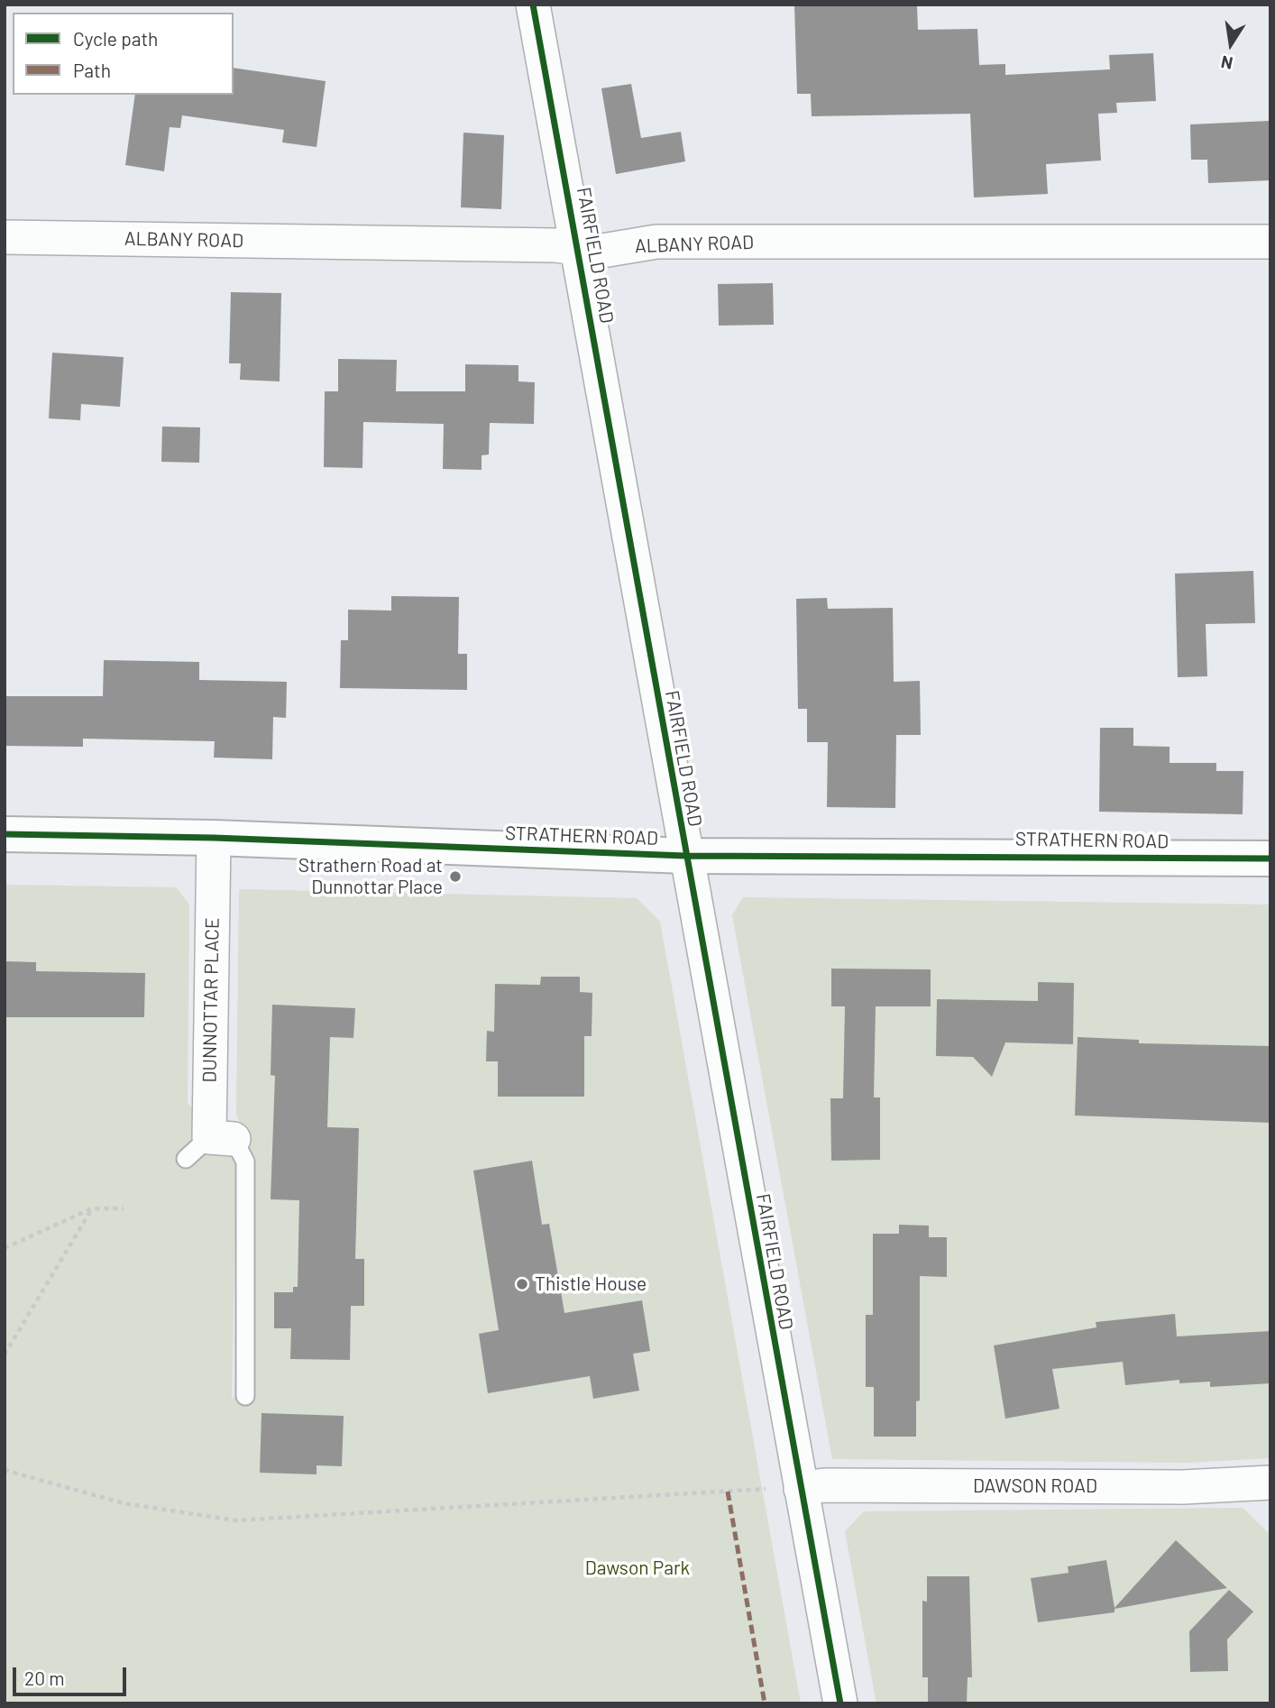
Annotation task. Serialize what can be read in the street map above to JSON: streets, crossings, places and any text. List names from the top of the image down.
{
  "streets": {
    "street": [
      "ALBANY ROAD",
      "FAIRFIELD ROAD",
      "STRATHERN ROAD",
      "DUNNOTTAR PLACE",
      "DAWSON ROAD"
    ]
  },
  "crossings": [
    ["ALBANY ROAD", "FAIRFIELD ROAD"],
    ["FAIRFIELD ROAD", "STRATHERN ROAD"],
    ["FAIRFIELD ROAD", "DAWSON ROAD"],
    ["STRATHERN ROAD", "DUNNOTTAR PLACE"]
  ],
  "parks": ["Dawson Park"],
  "places": ["Strathern Road at Dunnottar Place", "Thistle House"],
  "legend": ["Cycle path", "Path"],
  "scale_bar": "20 m",
  "north": "bottom"
}
